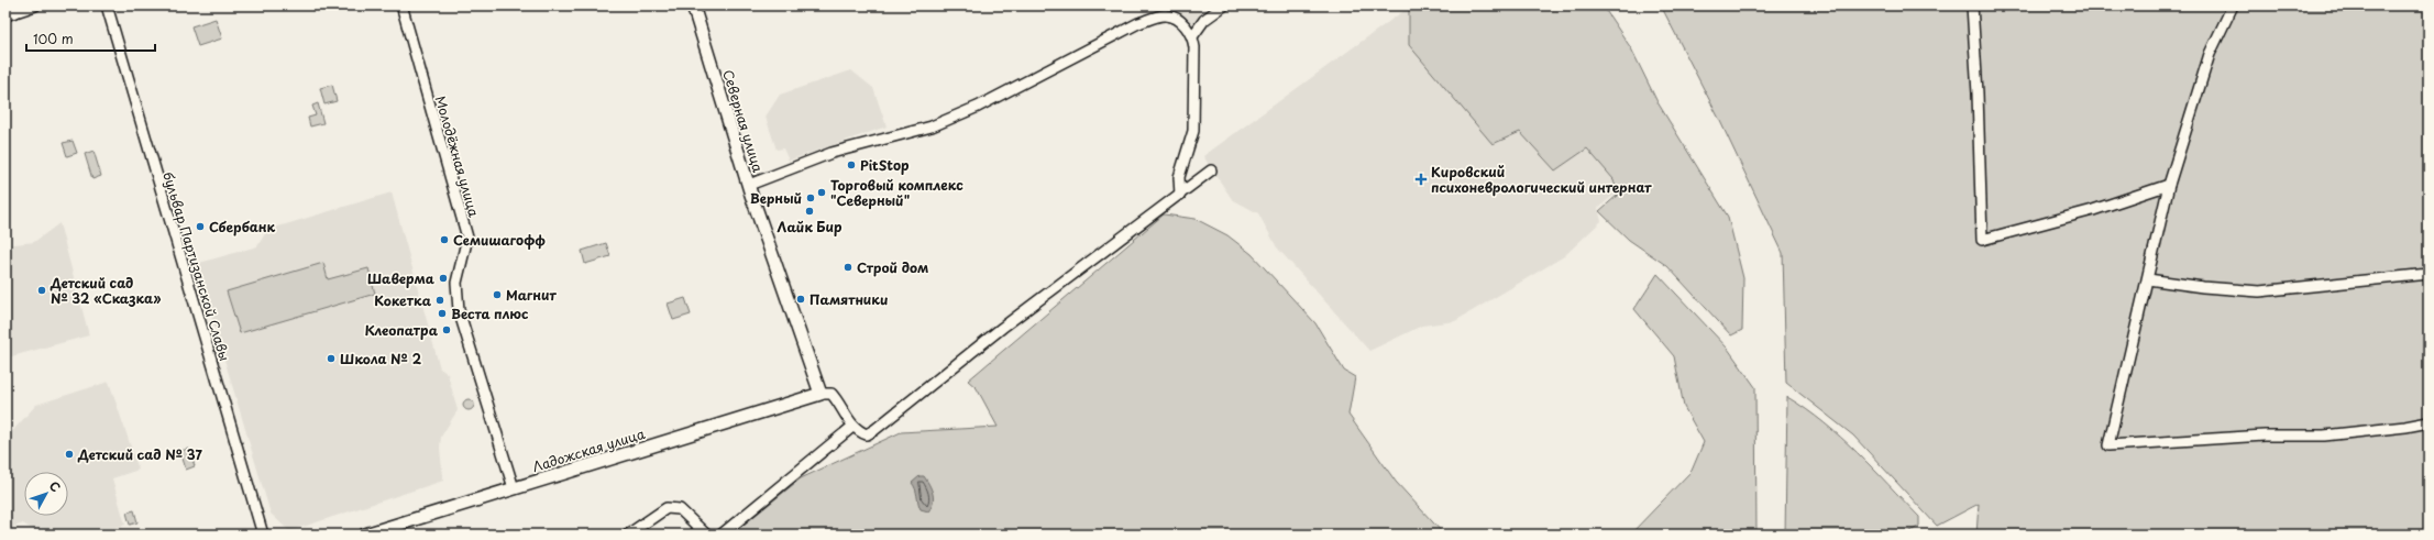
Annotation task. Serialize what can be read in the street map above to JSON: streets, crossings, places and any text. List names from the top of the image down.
{
  "streets": {
    "street": [
      "Северная улица",
      "Молодёжная улица",
      "бульвар Партизанской Славы",
      "Ладожская улица"
    ]
  },
  "crossings": [
    ["Северная улица", "Ладожская улица"],
    ["Молодёжная улица", "Ладожская улица"]
  ],
  "places": {
    "other": [
      "PitStop",
      "Торговый комплекс \"Северный\"",
      "Верный",
      "Лайк Бир",
      "Сбербанк",
      "Семишагофф",
      "Строй дом",
      "Шаверма",
      "Детский сад № 32 «Сказка»",
      "Магнит",
      "Памятники",
      "Кокетка",
      "Веста плюс",
      "Клеопатра",
      "Школа № 2",
      "Детский сад № 37"
    ],
    "health": ["Кировский психоневрологический интернат"]
  },
  "scale_bar": "100 m",
  "north": "top right"
}
